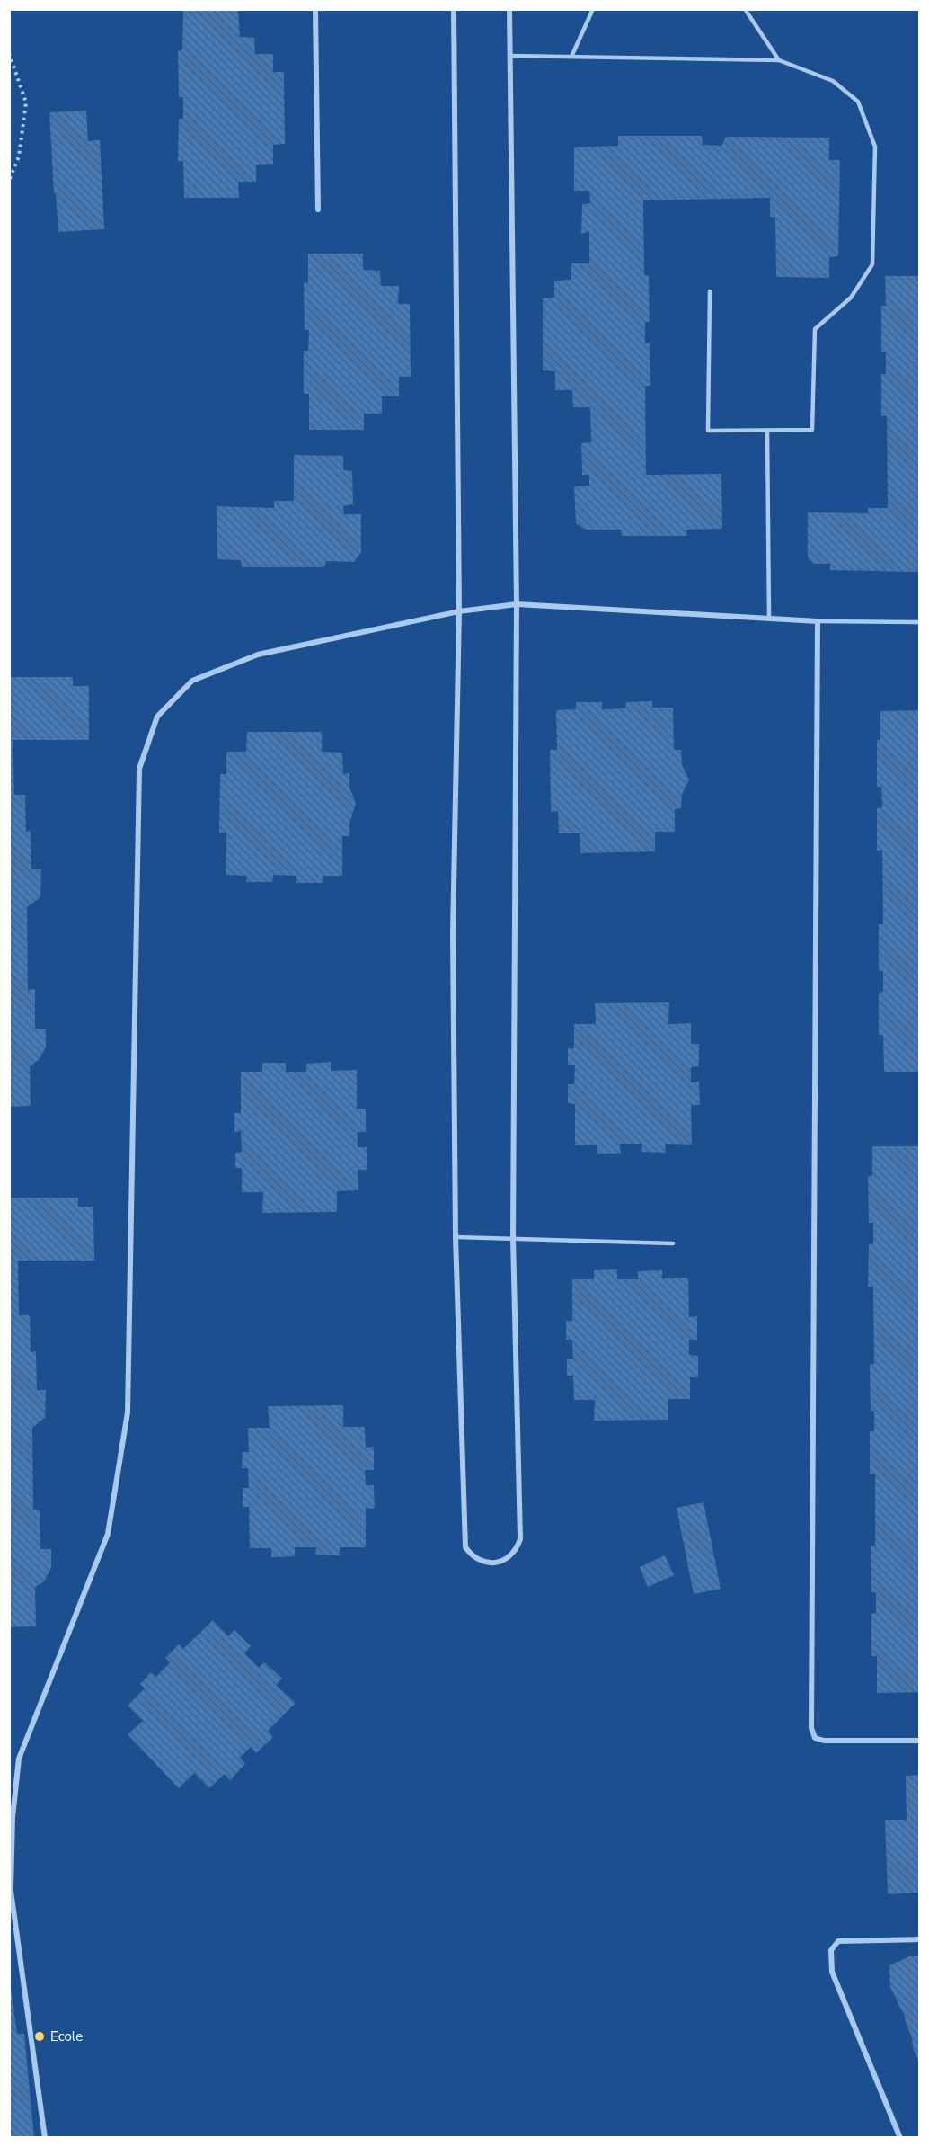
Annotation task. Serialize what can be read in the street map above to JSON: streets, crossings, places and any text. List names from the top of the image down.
{
  "places": ["Ecole"]
}
